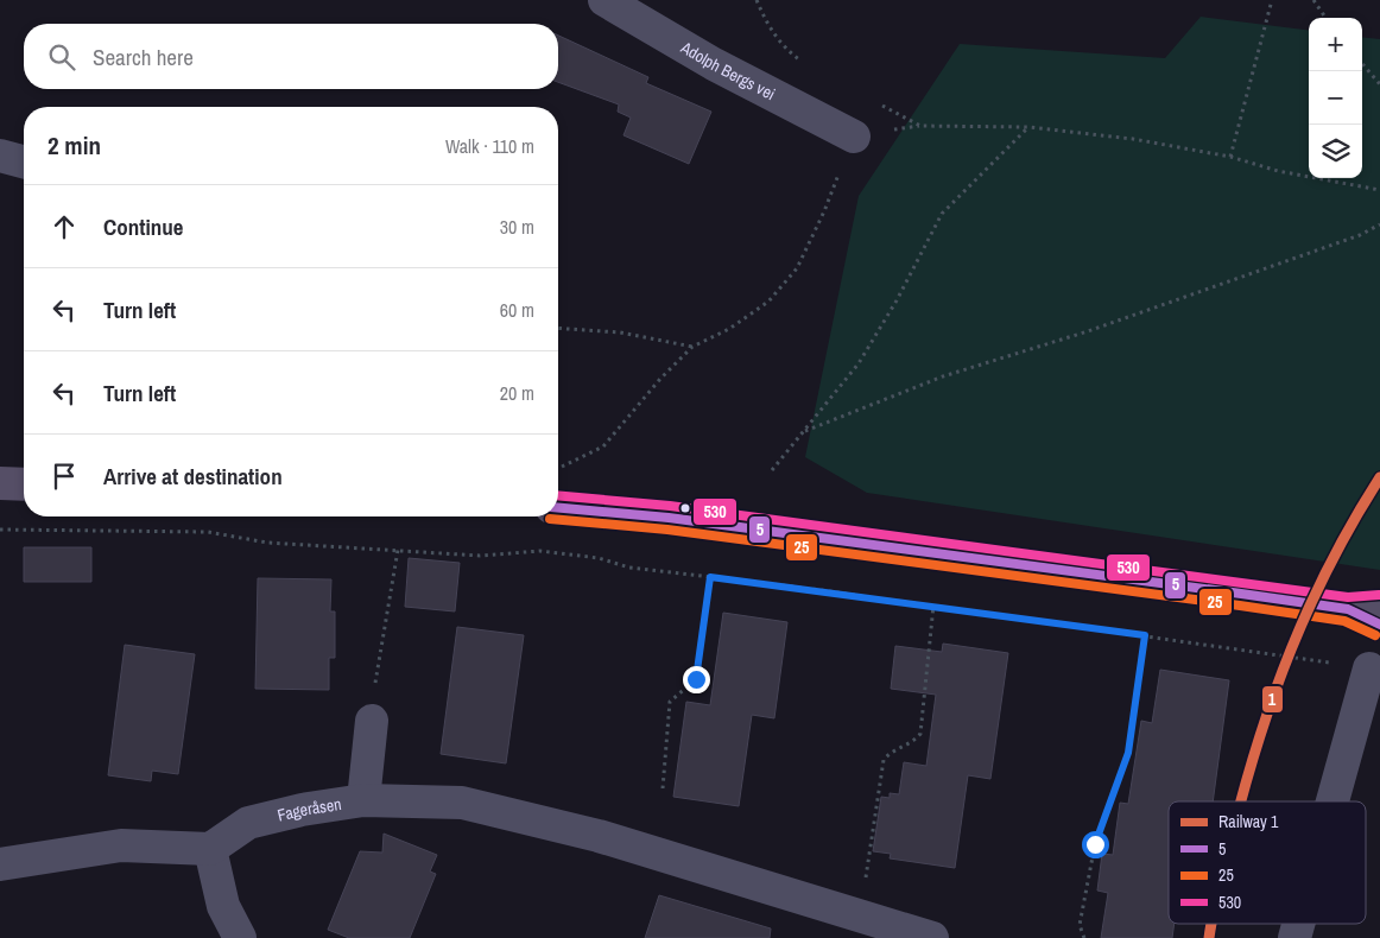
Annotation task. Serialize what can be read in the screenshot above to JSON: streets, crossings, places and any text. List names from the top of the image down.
{
  "streets": {
    "street": ["Adolph Bergs vei", "Fageråsen"]
  },
  "lines": [
    "rail line 1",
    "transit line 530",
    "transit line 5",
    "transit line 25"
  ],
  "legend": [
    "Railway 1",
    "5",
    "25",
    "530"
  ],
  "page": {
    "map_buttons": ["+", "−"],
    "search": "Search here",
    "heading": ["2 min", "Walk · 110 m"],
    "list": [
      ["Continue", "30 m"],
      ["Turn left", "60 m"],
      ["Turn left", "20 m"],
      "Arrive at destination"
    ]
  }
}
